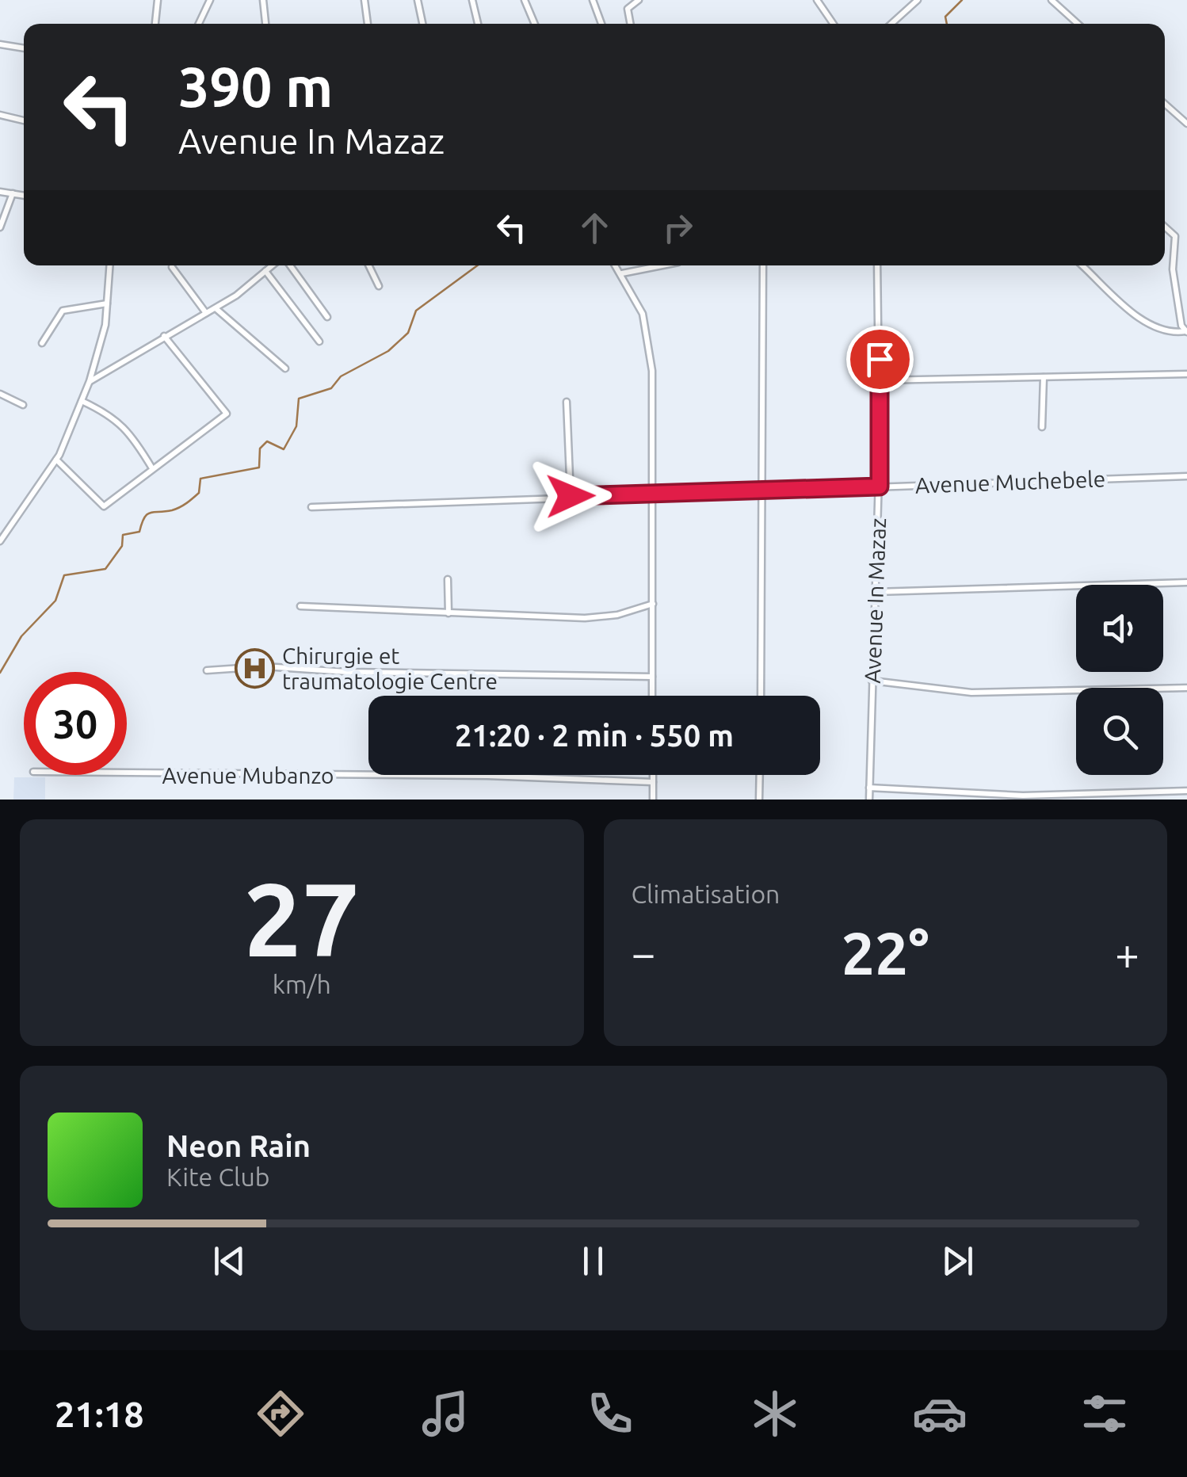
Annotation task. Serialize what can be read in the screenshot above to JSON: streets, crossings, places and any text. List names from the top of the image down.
{
  "streets": {
    "street": ["Avenue Muchebele", "Avenue In Mazaz", "Avenue Mubanzo"]
  },
  "crossings": [
    ["Avenue Muchebele", "Avenue In Mazaz"]
  ],
  "places": {
    "hospital": ["Chirurgie et traumatologie Centre"]
  },
  "page": {
    "turn": ["390 m", "Avenue In Mazaz"],
    "limit": "30",
    "trip": "21:20 · 2 min · 550 m",
    "tile": [
      ["27", "km/h"],
      "Climatisation"
    ],
    "heat": ["−", "22°", "+"],
    "song": ["Neon Rain", "Kite Club"],
    "tabs": "21:18"
  }
}
